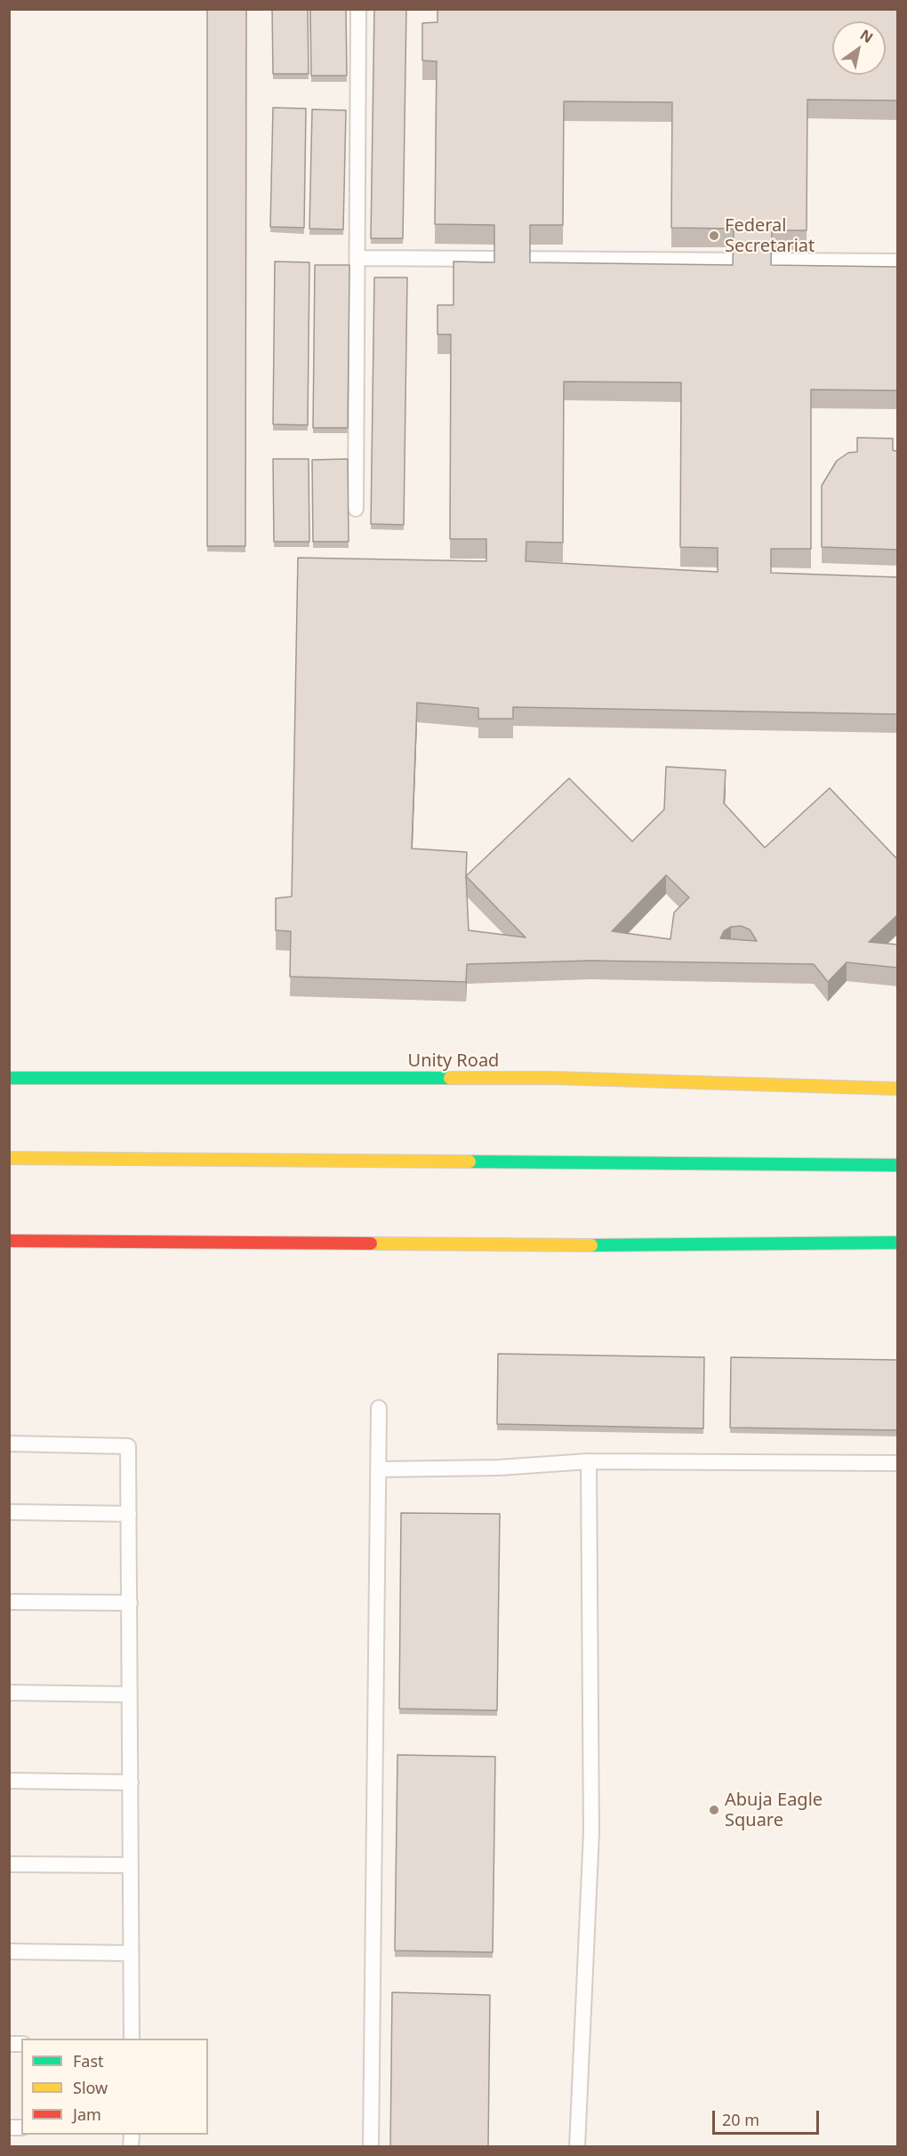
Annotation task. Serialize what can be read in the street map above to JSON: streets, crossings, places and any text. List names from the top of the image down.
{
  "streets": {
    "street": ["Unity Road"]
  },
  "places": ["Federal Secretariat", "Abuja Eagle Square"],
  "legend": ["Fast", "Slow", "Jam"],
  "scale_bar": "20 m",
  "north": "top right"
}
